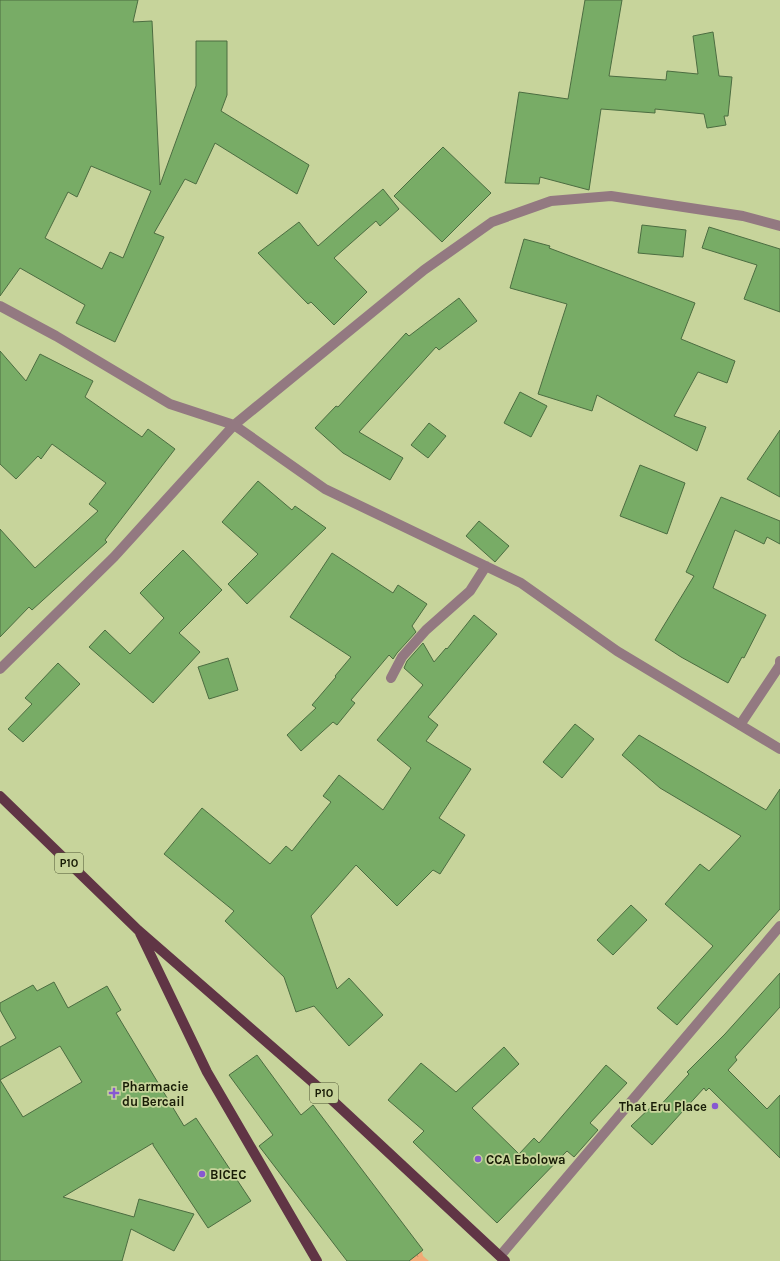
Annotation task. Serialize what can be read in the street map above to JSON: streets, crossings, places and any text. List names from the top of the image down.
{
  "streets": {
    "main road": ["P10"]
  },
  "places": {
    "health": ["Pharmacie du Bercail"],
    "other": ["That Eru Place", "CCA Ebolowa", "BICEC"]
  }
}
